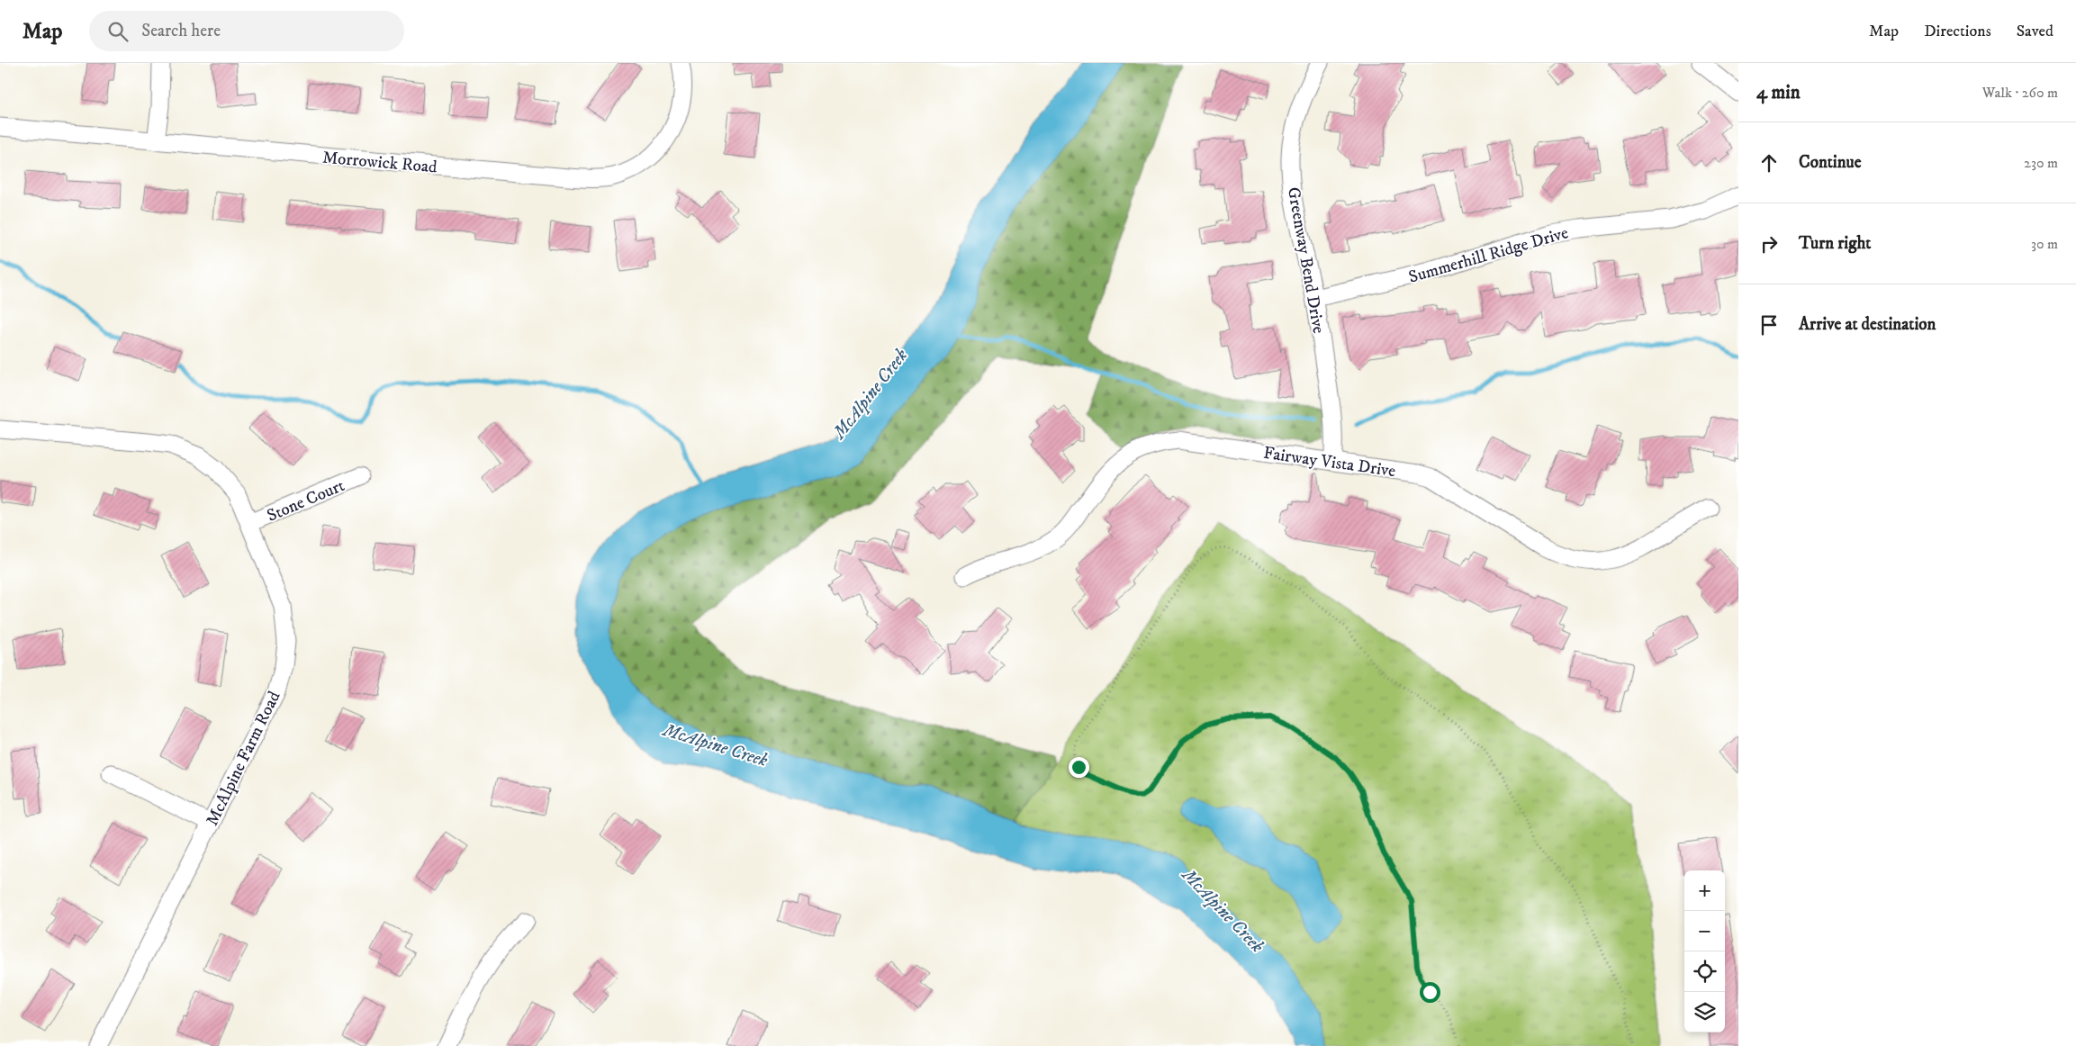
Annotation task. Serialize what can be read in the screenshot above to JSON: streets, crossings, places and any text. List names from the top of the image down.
{
  "streets": {
    "street": [
      "Morrowick Road",
      "Summerhill Ridge Drive",
      "Greenway Bend Drive",
      "Fairway Vista Drive",
      "Stone Court",
      "McAlpine Farm Road"
    ]
  },
  "crossings": [
    ["Summerhill Ridge Drive", "Greenway Bend Drive"],
    ["Greenway Bend Drive", "Fairway Vista Drive"],
    ["Stone Court", "McAlpine Farm Road"]
  ],
  "water": ["McAlpine Creek"],
  "page": {
    "header": "Map",
    "search": "Search here",
    "nav": ["Map", "Directions", "Saved"],
    "heading": ["4 min", "Walk · 260 m"],
    "list": [
      ["Continue", "230 m"],
      ["Turn right", "30 m"],
      "Arrive at destination"
    ],
    "map_buttons": ["+", "−"]
  }
}
